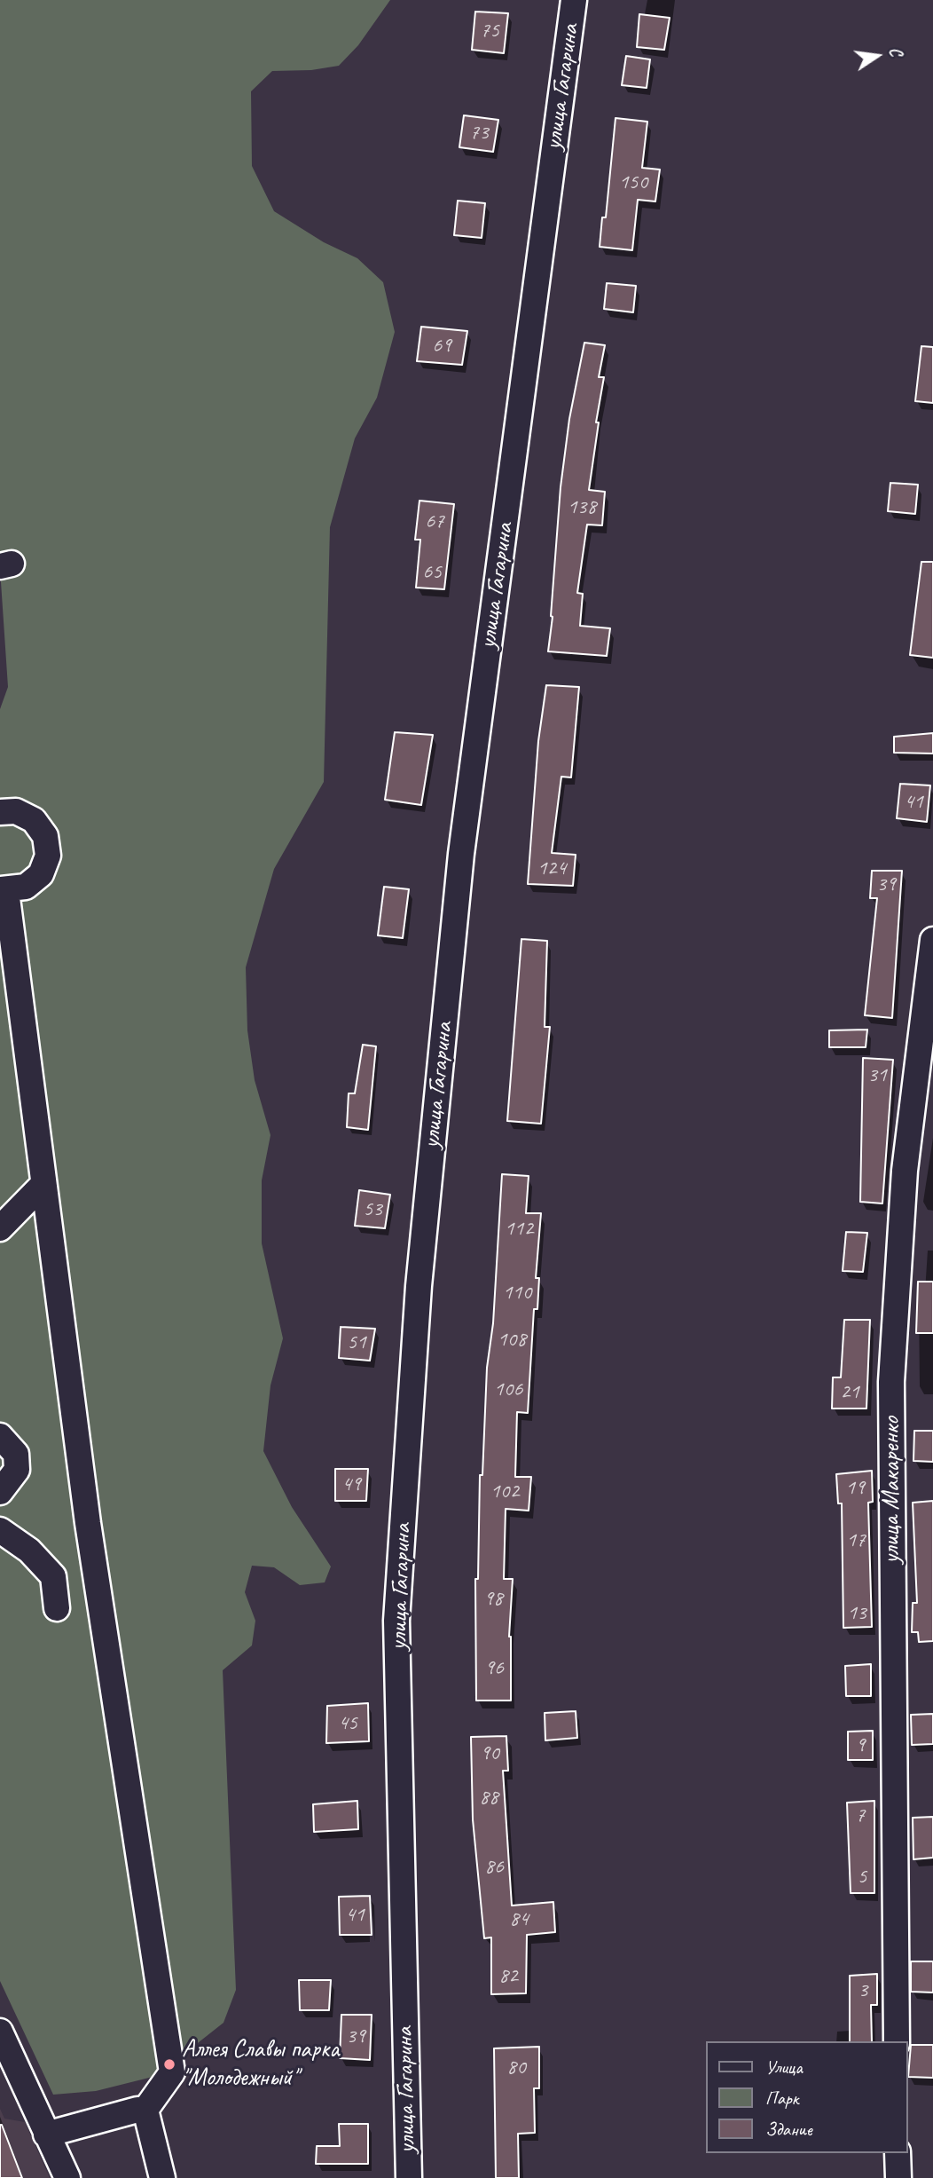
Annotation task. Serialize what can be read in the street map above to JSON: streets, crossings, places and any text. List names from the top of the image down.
{
  "streets": {
    "street": ["улица Гагарина", "улица Макаренко"]
  },
  "places": ["Аллея Славы парка \"Молодежный\""],
  "house_numbers": [
    "75",
    "73",
    "150",
    "69",
    "138",
    "67",
    "65",
    "41",
    "124",
    "39",
    "31",
    "53",
    "112",
    "110",
    "108",
    "51",
    "106",
    "21",
    "49",
    "19",
    "102",
    "17",
    "98",
    "13",
    "96",
    "45",
    "9",
    "90",
    "88",
    "7",
    "86",
    "5",
    "41",
    "84",
    "82",
    "3",
    "39",
    "80"
  ],
  "legend": ["Улица", "Парк", "Здание"],
  "north": "right"
}
